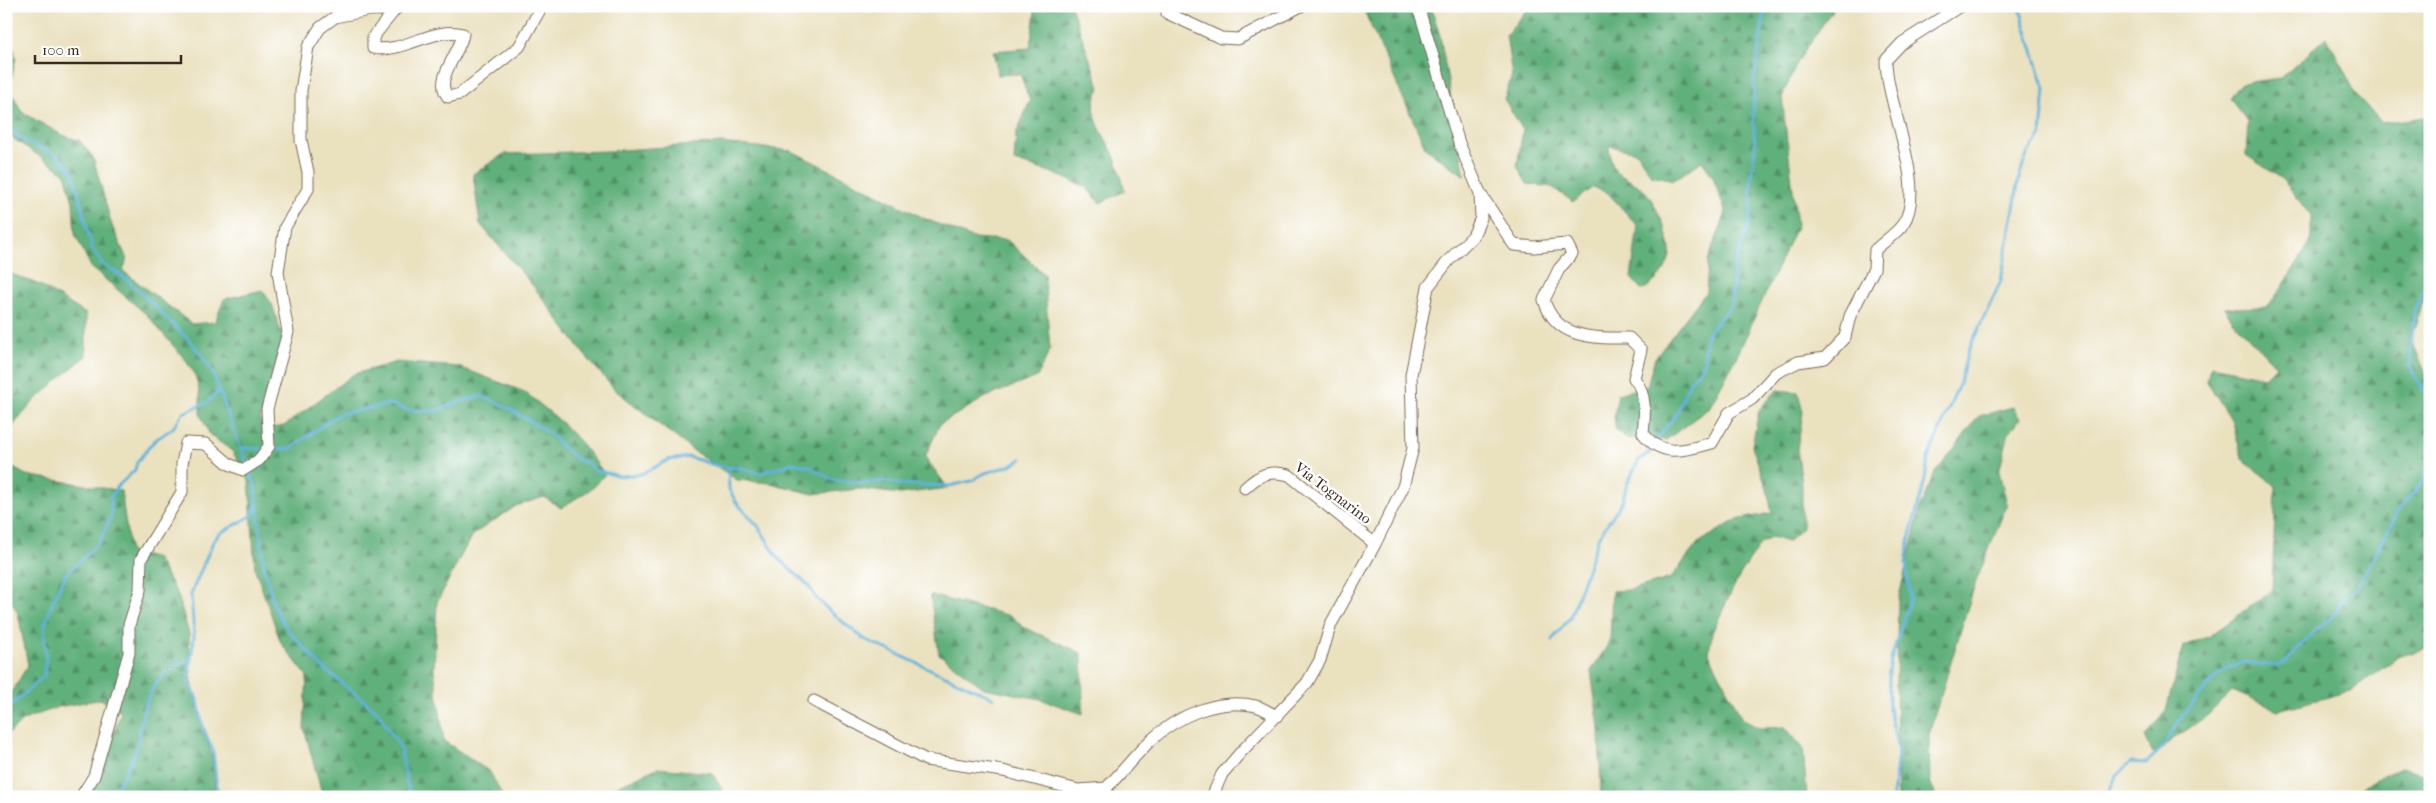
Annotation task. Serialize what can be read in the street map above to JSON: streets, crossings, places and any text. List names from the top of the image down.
{
  "streets": {
    "street": ["Via Tognarino"]
  },
  "scale_bar": "100 m"
}
